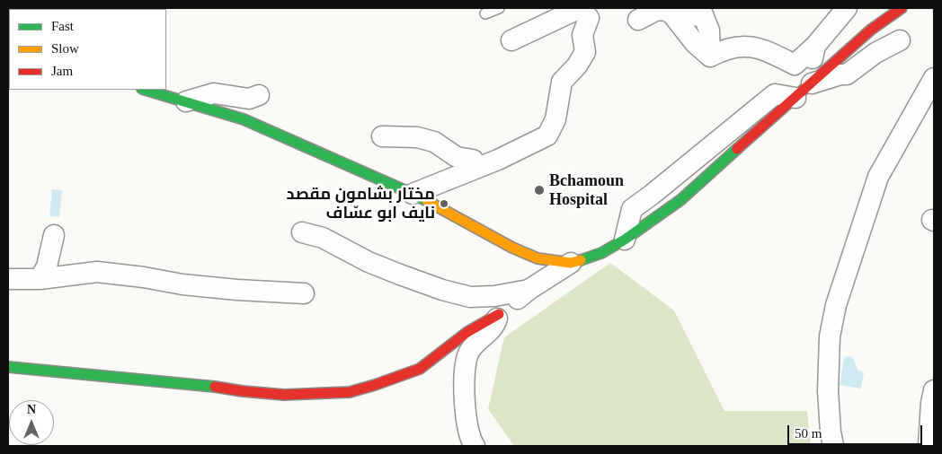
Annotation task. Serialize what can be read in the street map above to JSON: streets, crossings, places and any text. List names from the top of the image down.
{
  "places": ["Bchamoun Hospital", "مختار بشامون مقصد نايف ابو عسّاف"],
  "legend": ["Fast", "Slow", "Jam"],
  "scale_bar": "50 m",
  "north": "top"
}
